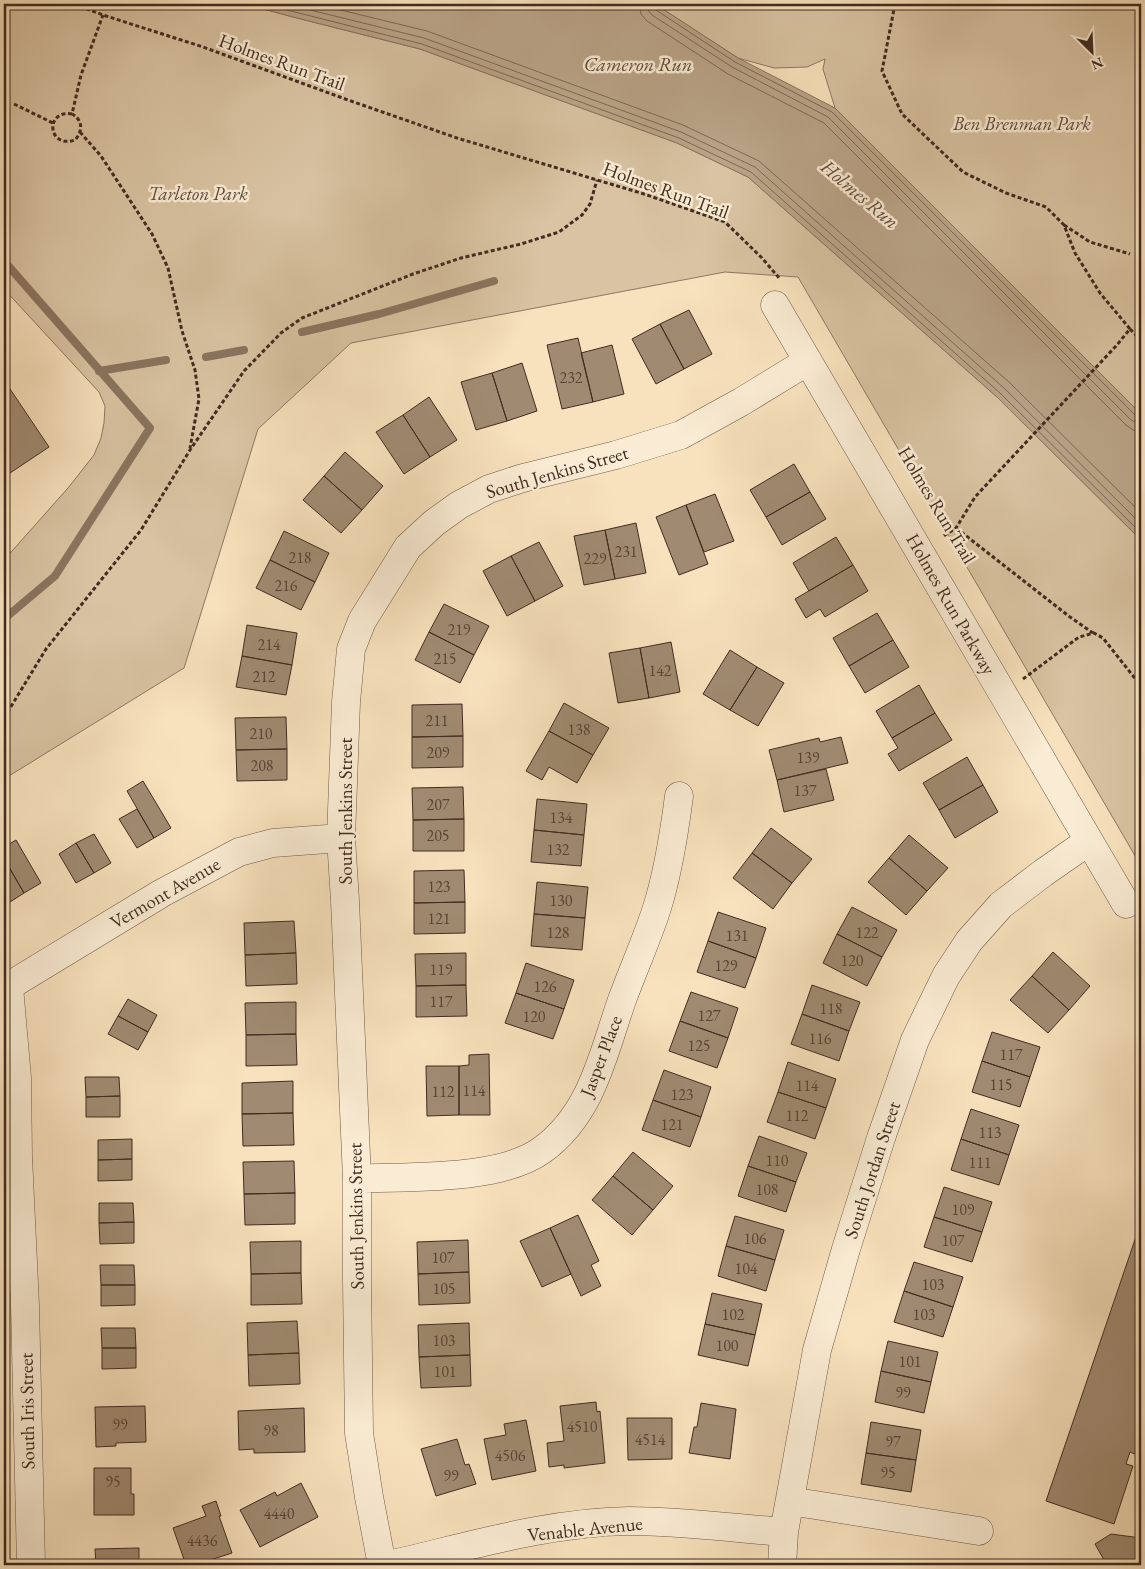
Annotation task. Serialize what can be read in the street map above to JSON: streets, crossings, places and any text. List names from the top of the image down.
{
  "streets": {
    "street": [
      "South Jenkins Street",
      "Holmes Run Parkway",
      "Vermont Avenue",
      "Jasper Place",
      "South Jordan Street",
      "South Iris Street",
      "Venable Avenue"
    ],
    "path": ["Holmes Run Trail"]
  },
  "crossings": [
    ["Holmes Run Trail", "Holmes Run Parkway"],
    ["South Jenkins Street", "Holmes Run Parkway"],
    ["South Jenkins Street", "Vermont Avenue"],
    ["South Jenkins Street", "Jasper Place"],
    ["Holmes Run Parkway", "South Jordan Street"],
    ["Vermont Avenue", "South Iris Street"],
    ["South Jordan Street", "Venable Avenue"]
  ],
  "water": ["Cameron Run", "Holmes Run"],
  "parks": ["Ben Brenman Park", "Tarleton Park"],
  "house_numbers": [
    "232",
    "231",
    "218",
    "229",
    "216",
    "219",
    "214",
    "215",
    "142",
    "212",
    "211",
    "138",
    "210",
    "209",
    "139",
    "208",
    "137",
    "207",
    "134",
    "205",
    "132",
    "123",
    "130",
    "121",
    "128",
    "122",
    "131",
    "120",
    "129",
    "119",
    "126",
    "117",
    "118",
    "127",
    "120",
    "116",
    "125",
    "117",
    "115",
    "114",
    "114",
    "112",
    "123",
    "112",
    "121",
    "113",
    "110",
    "111",
    "108",
    "109",
    "106",
    "107",
    "107",
    "104",
    "103",
    "105",
    "102",
    "103",
    "103",
    "100",
    "101",
    "101",
    "99",
    "99",
    "4510",
    "98",
    "4514",
    "97",
    "4506",
    "95",
    "99",
    "95",
    "4440",
    "4436"
  ],
  "north": "bottom right"
}
